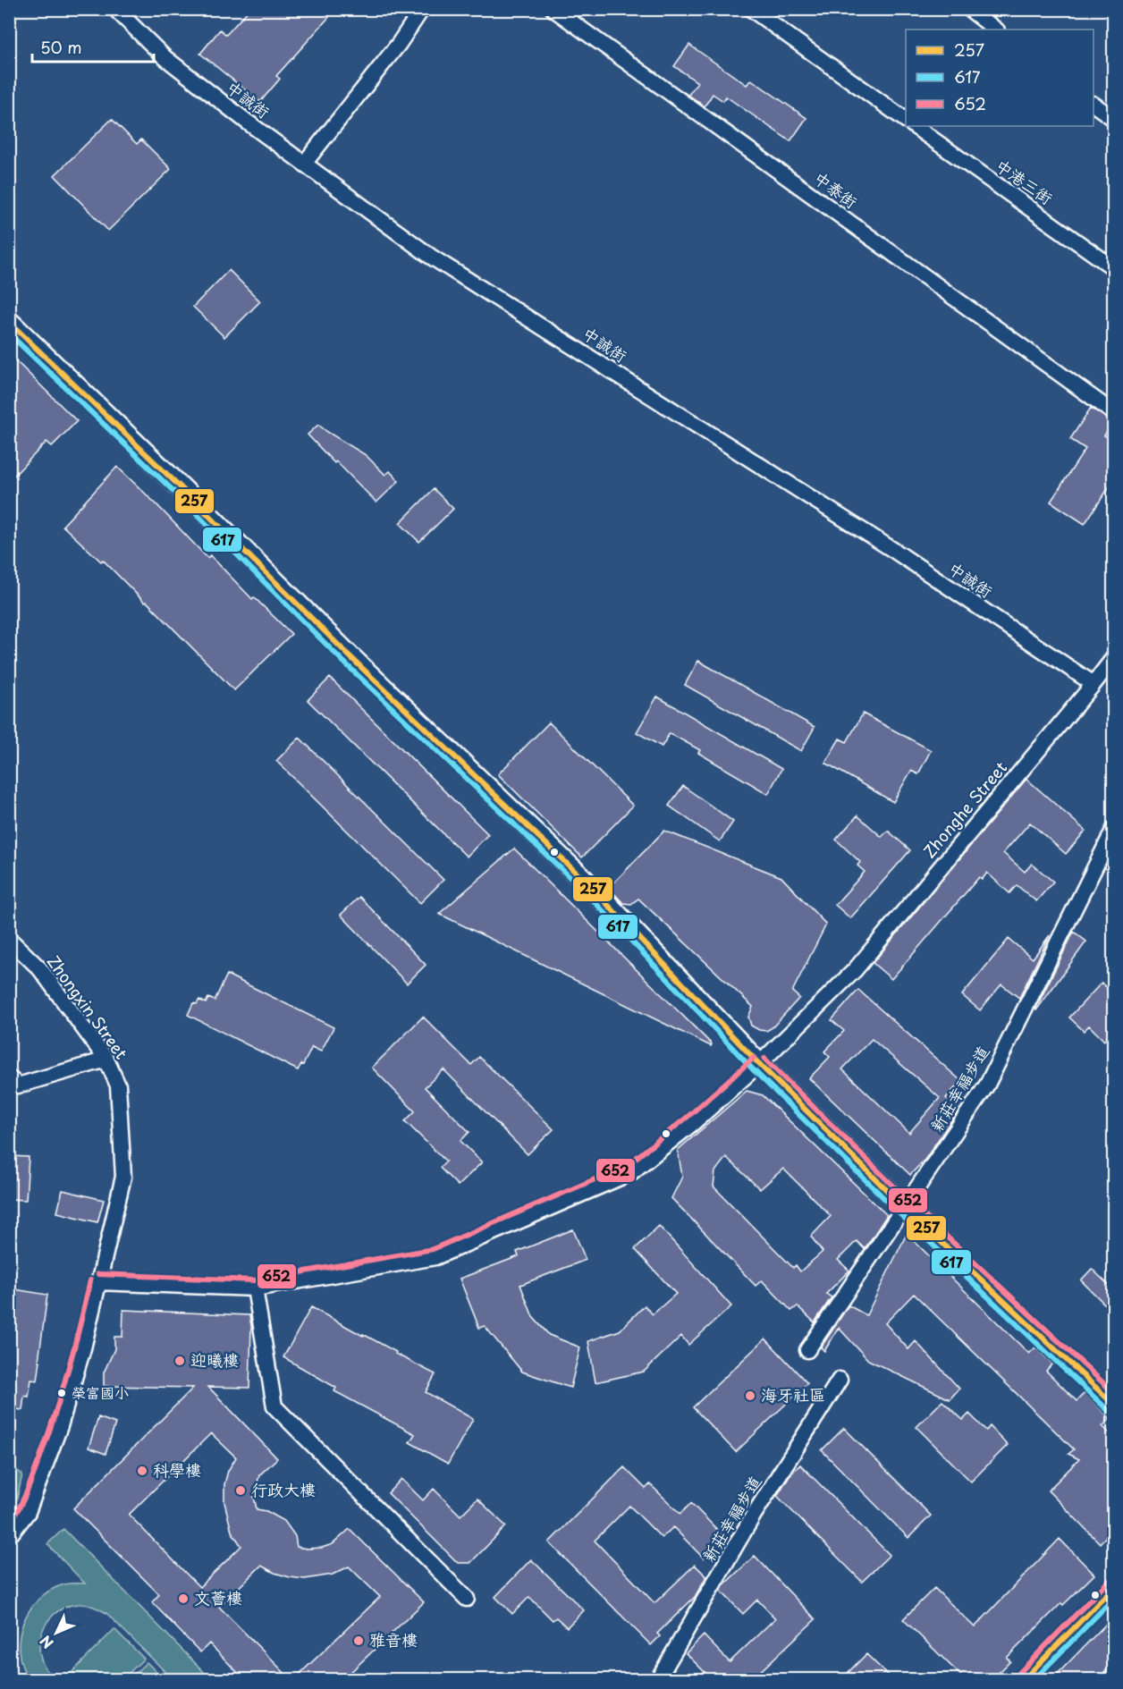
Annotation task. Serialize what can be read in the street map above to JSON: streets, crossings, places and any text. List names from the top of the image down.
{
  "streets": {
    "street": [
      "中誠街",
      "中港三街",
      "中泰街",
      "Zhonghe Street",
      "Zhongxin Street",
      "新莊幸福步道"
    ]
  },
  "crossings": [
    ["中誠街", "Zhonghe Street"],
    ["Zhonghe Street", "Zhongxin Street"]
  ],
  "places": [
    "迎曦樓",
    "榮富國小",
    "海牙社區",
    "科學樓",
    "行政大樓",
    "文薈樓",
    "雅音樓"
  ],
  "lines": ["transit line 257", "transit line 617", "transit line 652"],
  "legend": ["257", "617", "652"],
  "scale_bar": "50 m",
  "north": "bottom left"
}
